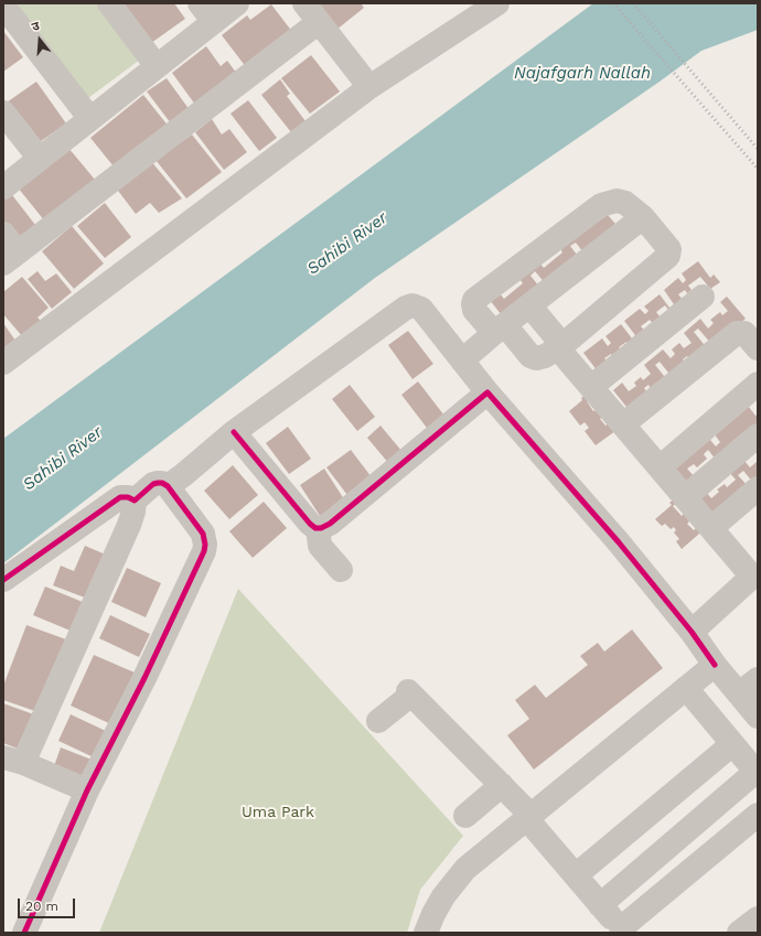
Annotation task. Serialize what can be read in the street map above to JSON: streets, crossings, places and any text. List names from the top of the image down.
{
  "water": ["Najafgarh Nallah", "Sahibi River"],
  "parks": ["Uma Park"],
  "scale_bar": "20 m",
  "north": "top"
}
